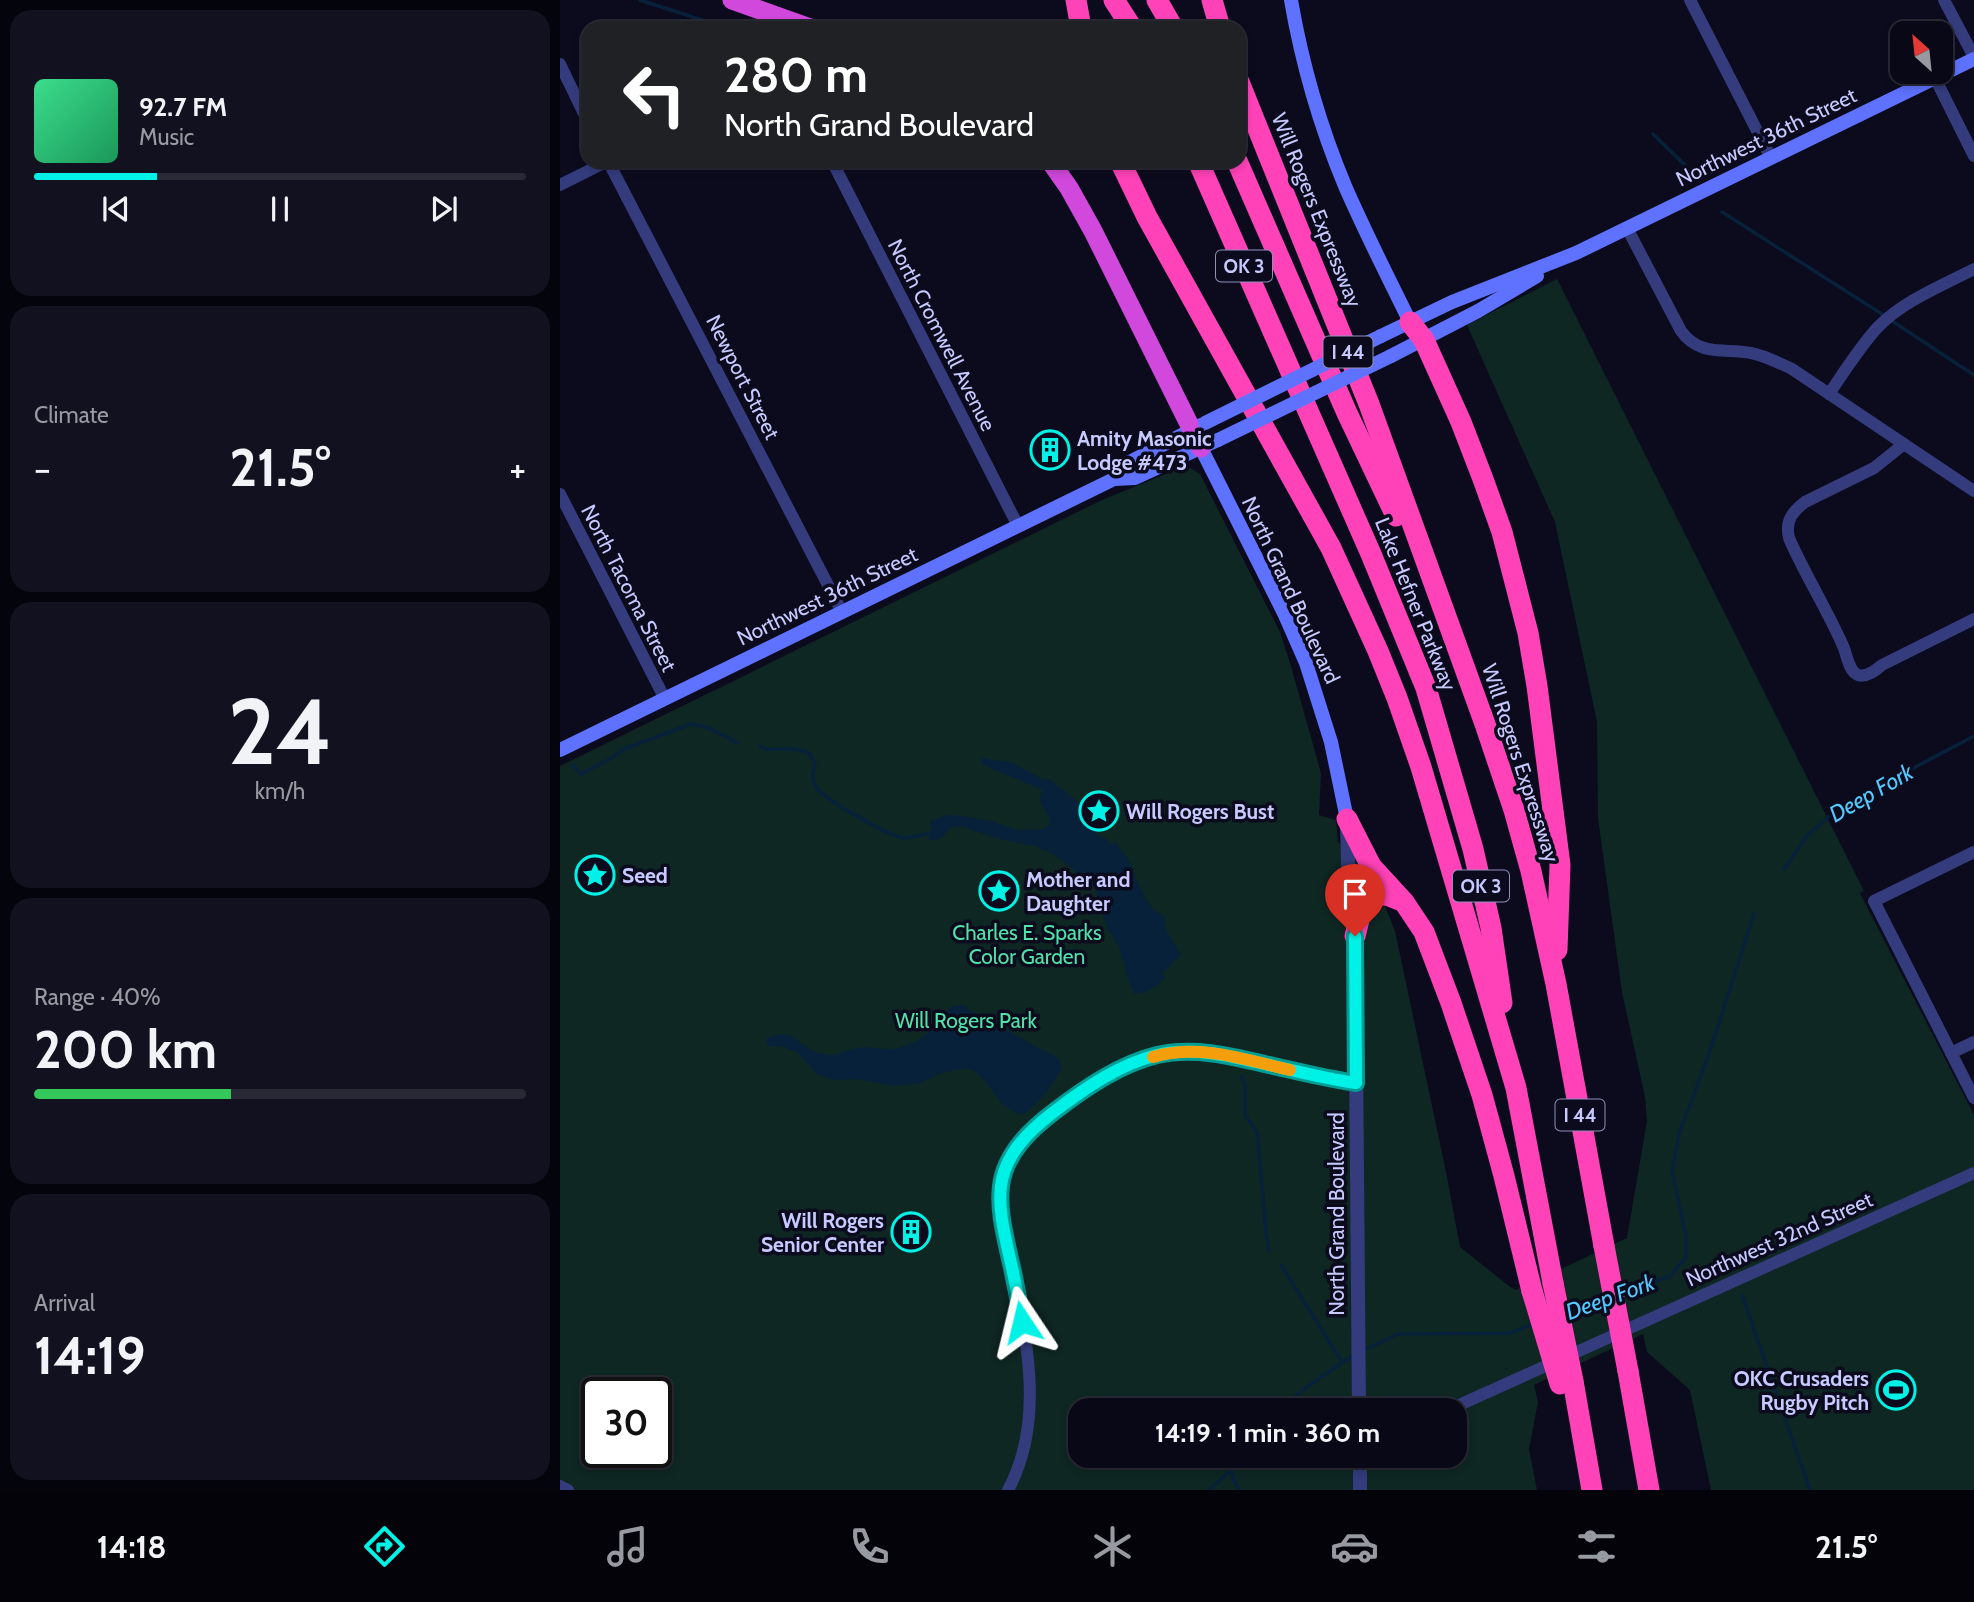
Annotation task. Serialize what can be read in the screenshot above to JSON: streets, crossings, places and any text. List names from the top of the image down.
{
  "streets": {
    "highway": [
      "Will Rogers Expressway",
      "OK 3",
      "I 44",
      "Lake Hefner Parkway"
    ],
    "main road": ["Northwest 36th Street", "North Grand Boulevard"],
    "street": [
      "North Cromwell Avenue",
      "Newport Street",
      "North Tacoma Street",
      "Northwest 32nd Street"
    ]
  },
  "crossings": [
    ["Northwest 36th Street", "North Cromwell Avenue"],
    ["Northwest 36th Street", "Newport Street"],
    ["Northwest 36th Street", "North Tacoma Street"],
    ["Northwest 36th Street", "North Grand Boulevard"],
    ["Will Rogers Expressway", "Lake Hefner Parkway"],
    ["I 44", "Lake Hefner Parkway"]
  ],
  "water": ["Deep Fork"],
  "parks": ["Charles E. Sparks Color Garden", "Will Rogers Park"],
  "places": {
    "building": ["Amity Masonic Lodge #473", "Will Rogers Senior Center"],
    "place": ["Will Rogers Bust", "Seed", "Mother and Daughter"],
    "sports": ["OKC Crusaders Rugby Pitch"]
  },
  "north": "top left",
  "page": {
    "turn": ["280 m", "North Grand Boulevard"],
    "song": ["92.7 FM", "Music"],
    "tile": [
      "Climate",
      ["24", "km/h"],
      ["Range · 40%", "200 km"],
      ["Arrival", "14:19"]
    ],
    "heat": ["−", "21.5°", "+"],
    "limit": "30",
    "trip": "14:19 · 1 min · 360 m",
    "tabs": ["14:18", "21.5°"]
  }
}
